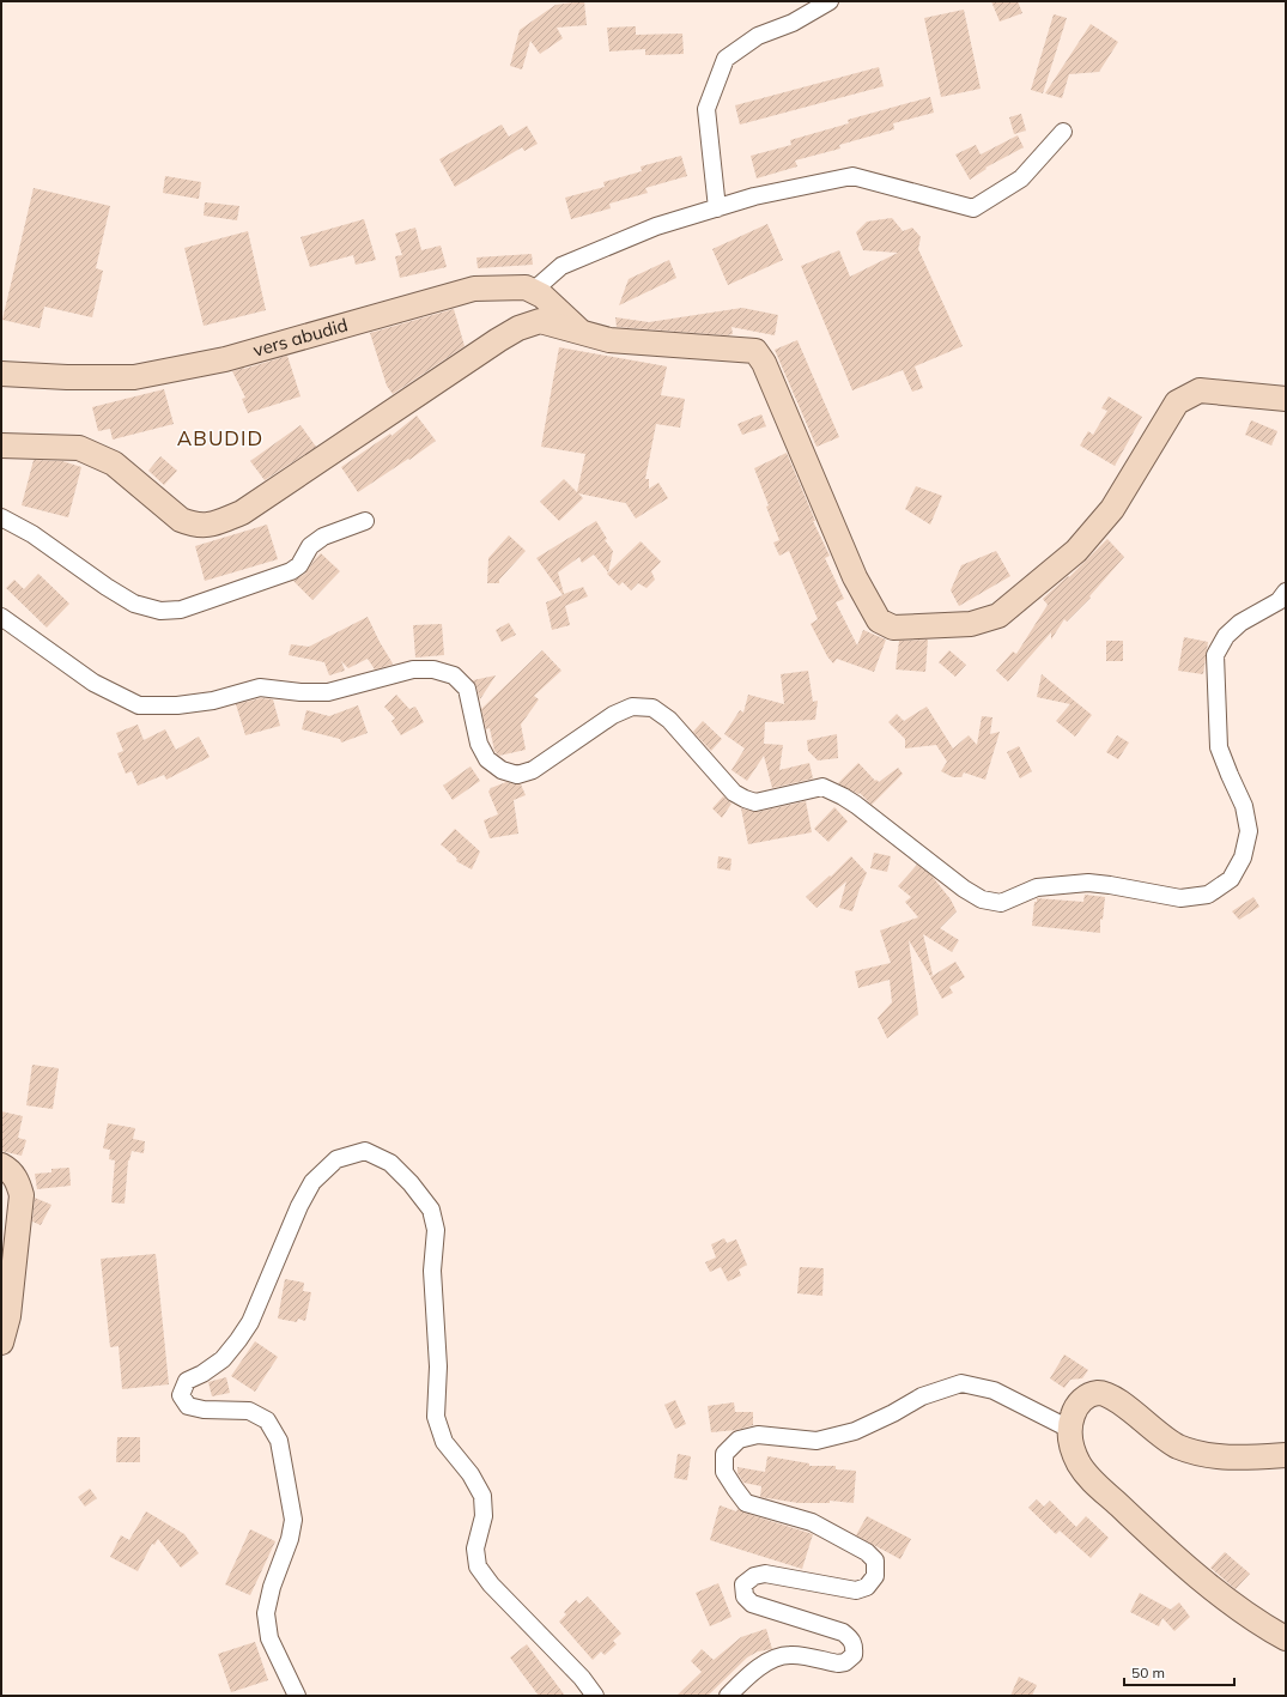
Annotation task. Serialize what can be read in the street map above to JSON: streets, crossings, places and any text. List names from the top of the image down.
{
  "streets": {
    "street": ["vers abudid"]
  },
  "districts": ["ABUDID"],
  "scale_bar": "50 m"
}
